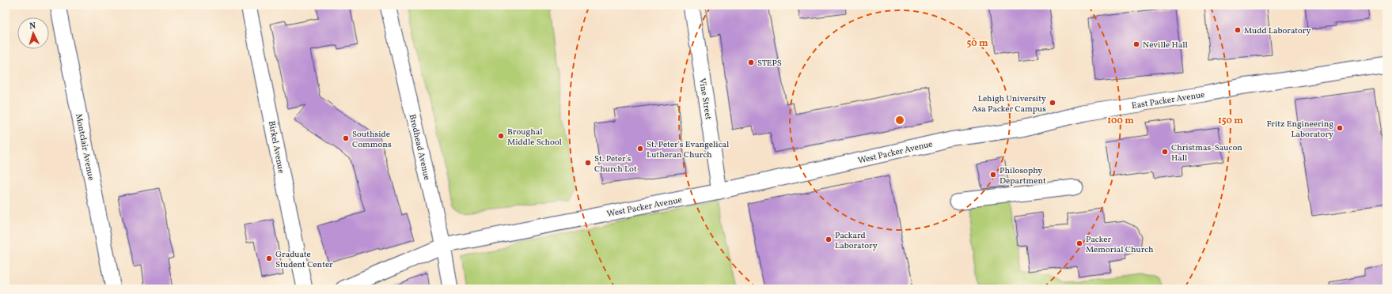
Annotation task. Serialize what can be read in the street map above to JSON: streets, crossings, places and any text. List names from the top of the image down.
{
  "streets": {
    "street": [
      "Vine Street",
      "East Packer Avenue",
      "Montclair Avenue",
      "Birkel Avenue",
      "Brodhead Avenue",
      "West Packer Avenue"
    ]
  },
  "crossings": [
    ["Vine Street", "West Packer Avenue"],
    ["East Packer Avenue", "West Packer Avenue"],
    ["Brodhead Avenue", "West Packer Avenue"]
  ],
  "places": [
    "Mudd Laboratory",
    "Neville Hall",
    "STEPS",
    "Lehigh University Asa Packer Campus",
    "Fritz Engineering Laboratory",
    "Broughal Middle School",
    "Southside Commons",
    "St. Peter's Evangelical Lutheran Church",
    "Christmas-Saucon Hall",
    "St. Peter's Church Lot",
    "Philosophy Department",
    "Packard Laboratory",
    "Packer Memorial Church",
    "Graduate Student Center"
  ],
  "north": "top",
  "rings": ["50 m", "100 m", "150 m"]
}
